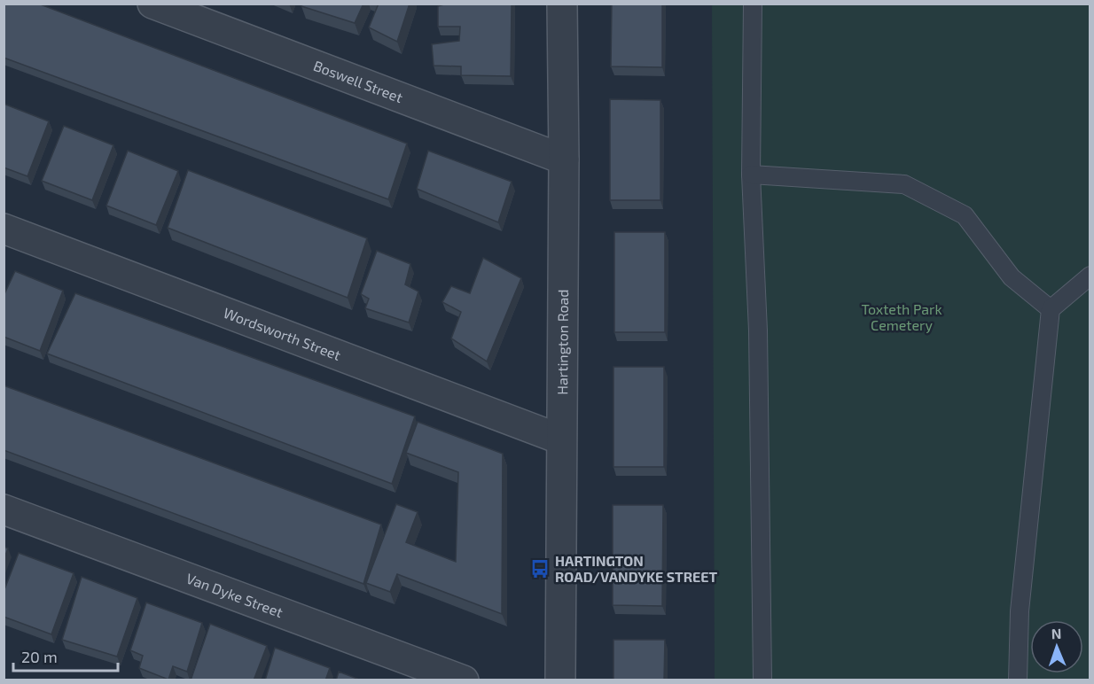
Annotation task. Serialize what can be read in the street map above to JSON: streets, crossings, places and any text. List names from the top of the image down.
{
  "streets": {
    "street": [
      "Boswell Street",
      "Wordsworth Street",
      "Hartington Road",
      "Van Dyke Street"
    ]
  },
  "crossings": [
    ["Boswell Street", "Hartington Road"],
    ["Wordsworth Street", "Hartington Road"]
  ],
  "parks": ["Toxteth Park Cemetery"],
  "places": {
    "bus stop": ["HARTINGTON ROAD/VANDYKE STREET"]
  },
  "scale_bar": "20 m",
  "north": "top"
}
